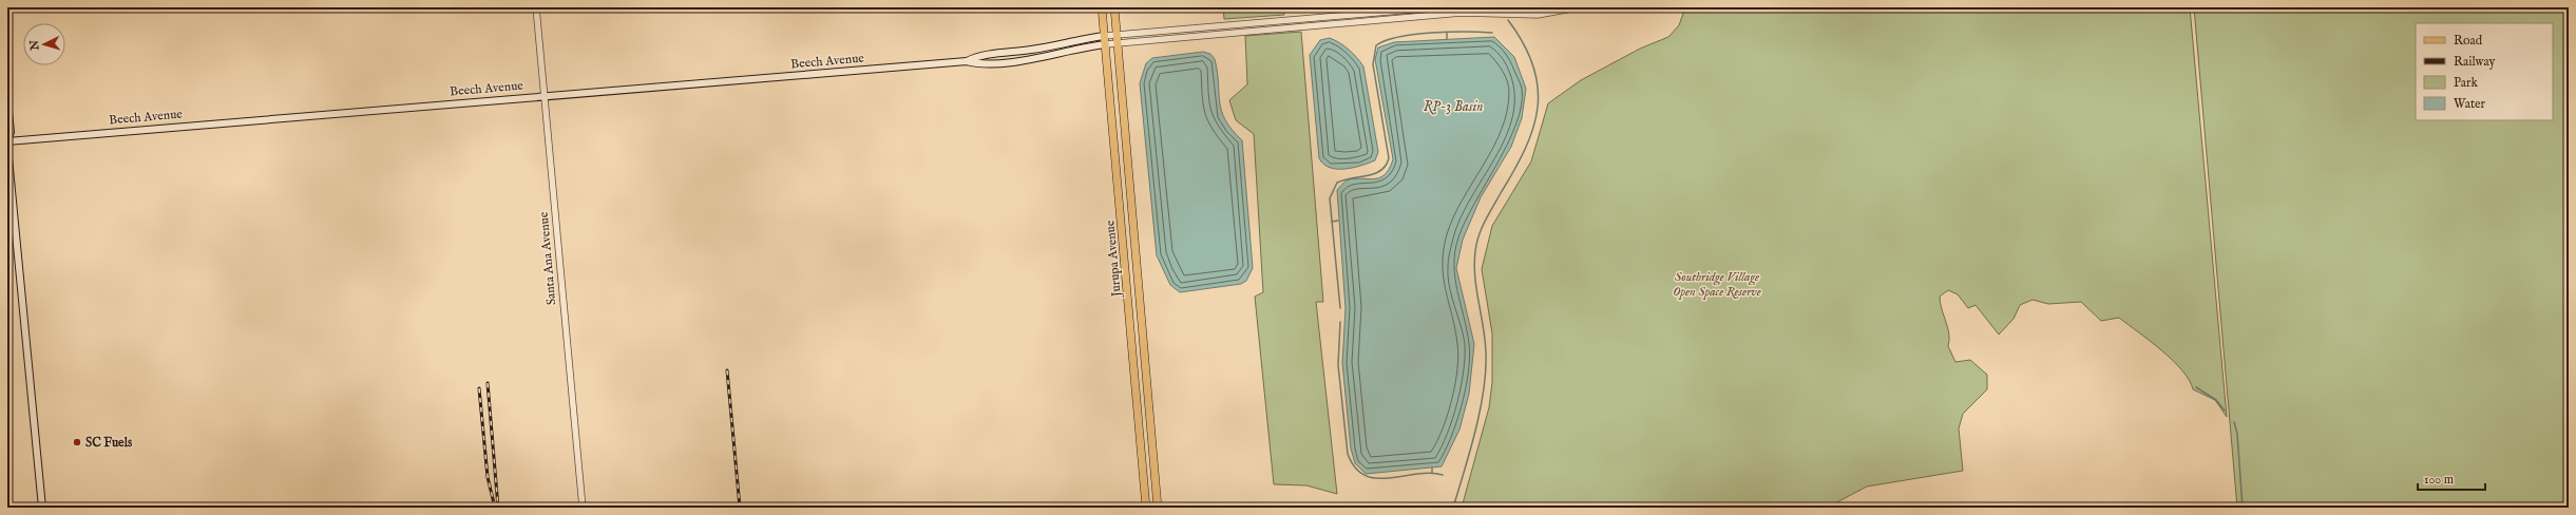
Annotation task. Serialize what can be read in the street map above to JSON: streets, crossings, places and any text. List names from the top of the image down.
{
  "streets": {
    "main road": ["Beech Avenue", "Jurupa Avenue"],
    "street": ["Santa Ana Avenue"]
  },
  "crossings": [
    ["Beech Avenue", "Santa Ana Avenue"],
    ["Beech Avenue", "Jurupa Avenue"]
  ],
  "water": ["RP-3 Basin"],
  "parks": ["Southridge Village Open Space Reserve"],
  "places": ["SC Fuels"],
  "legend": [
    "Road",
    "Railway",
    "Park",
    "Water"
  ],
  "scale_bar": "100 m",
  "north": "left"
}
